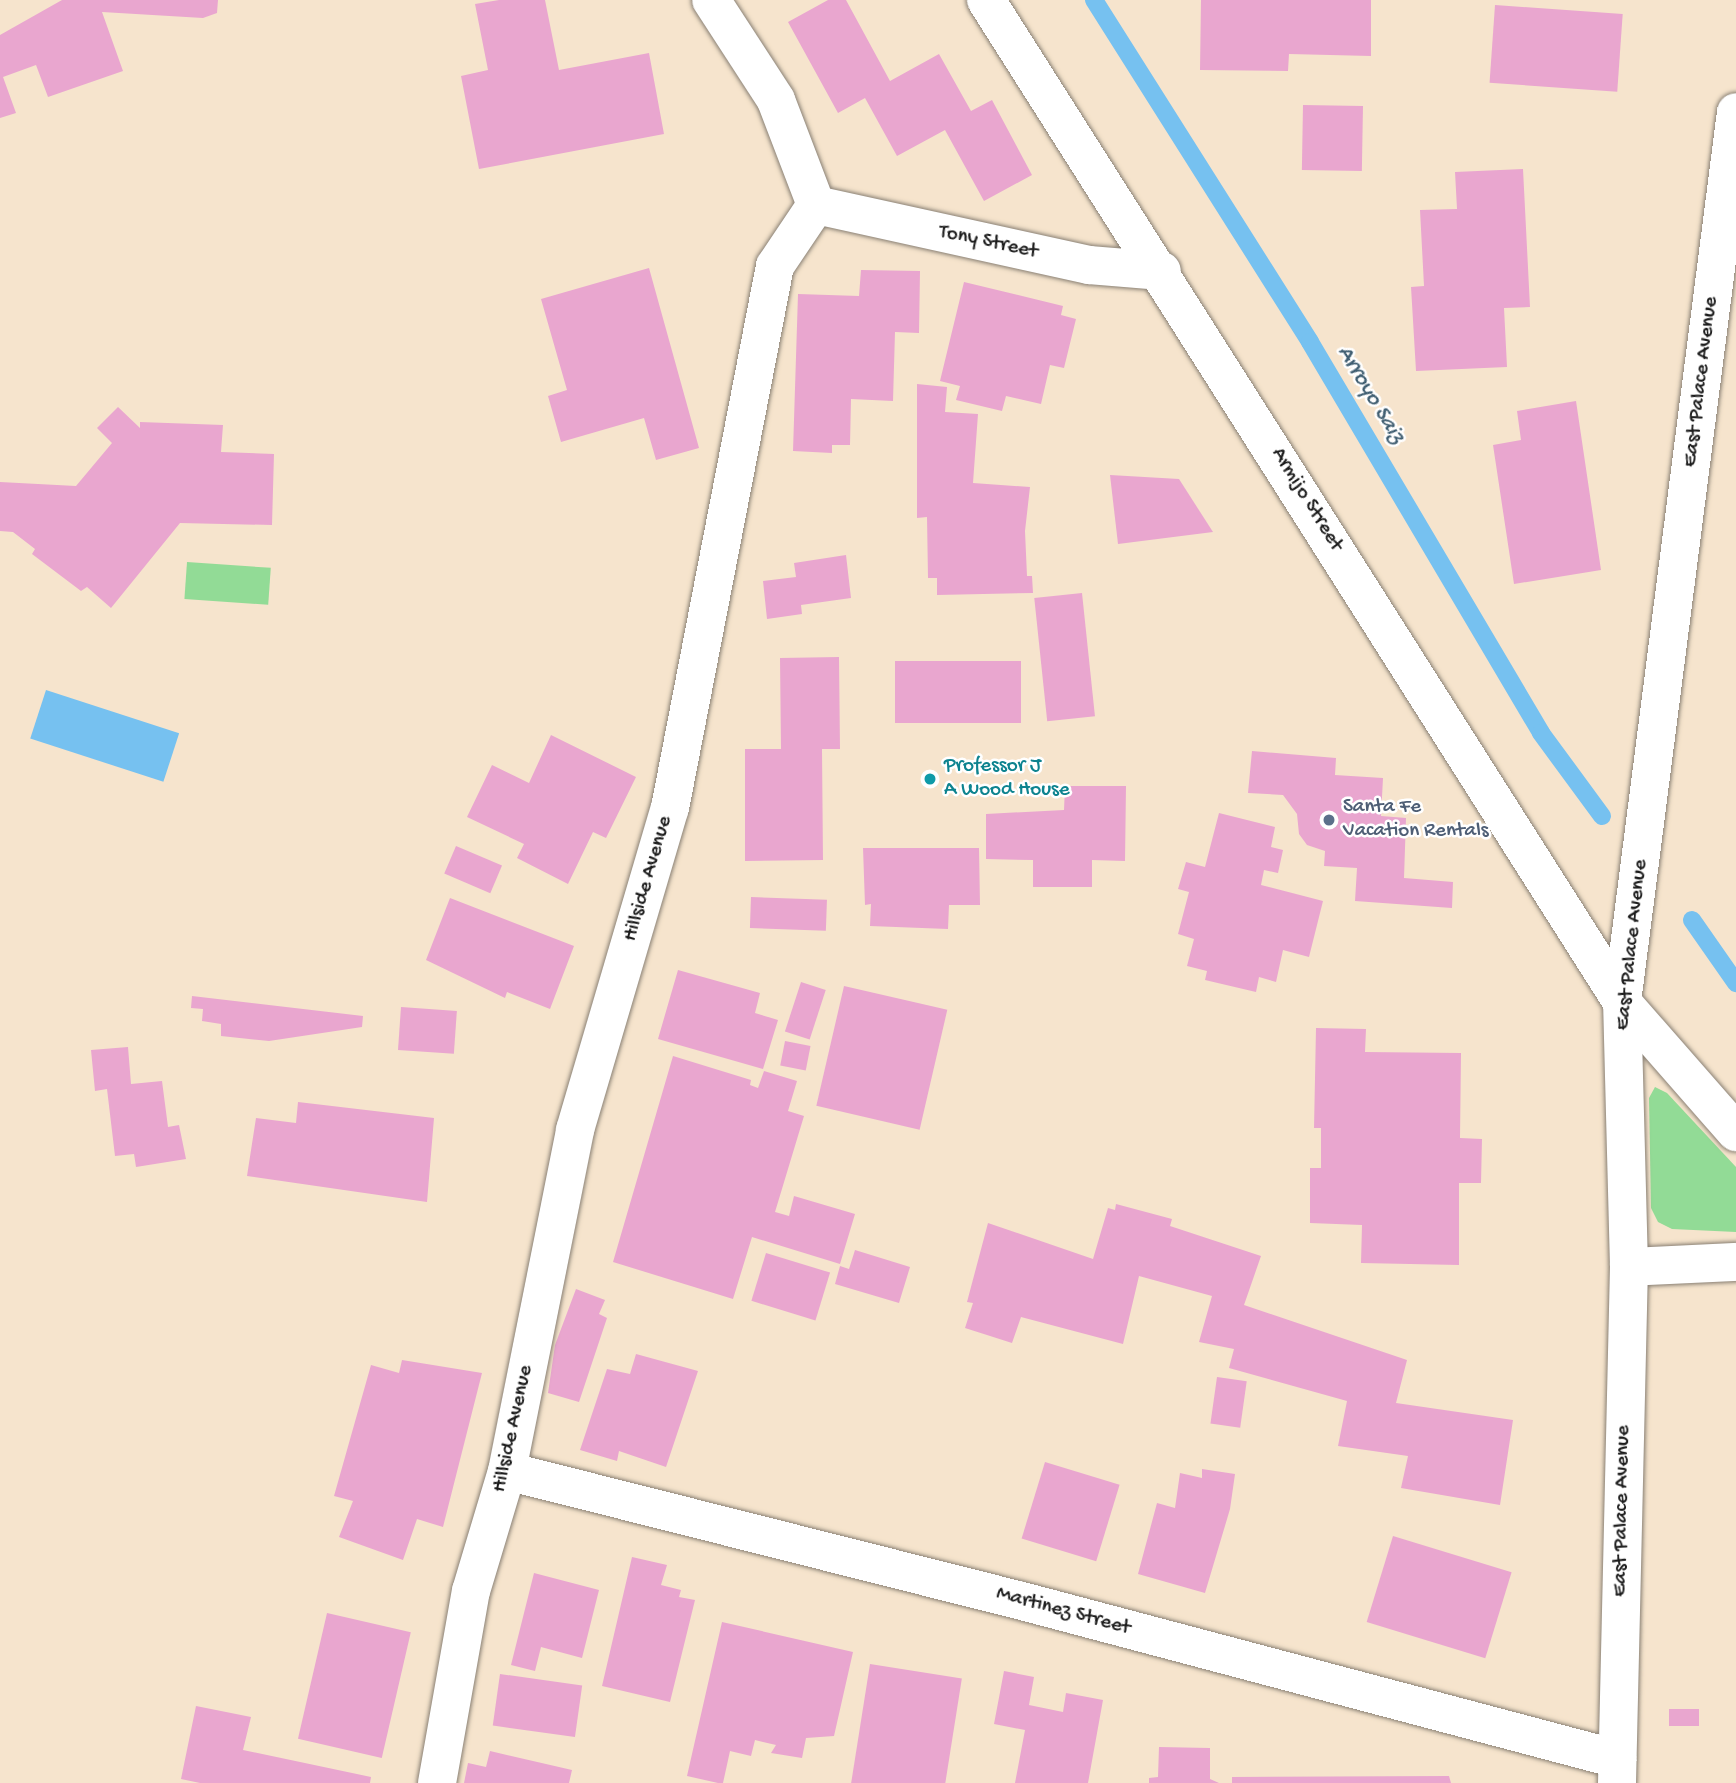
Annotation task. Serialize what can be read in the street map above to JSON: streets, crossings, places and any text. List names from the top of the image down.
{
  "streets": {
    "street": [
      "Tony Street",
      "East Palace Avenue",
      "Armijo Street",
      "Hillside Avenue",
      "Martinez Street"
    ]
  },
  "crossings": [
    ["Tony Street", "Armijo Street"],
    ["Tony Street", "Hillside Avenue"],
    ["East Palace Avenue", "Armijo Street"],
    ["East Palace Avenue", "Martinez Street"],
    ["Hillside Avenue", "Martinez Street"]
  ],
  "water": ["Arroyo Saiz"],
  "places": ["Professor J A Wood House", "Santa Fe Vacation Rentals"]
}
